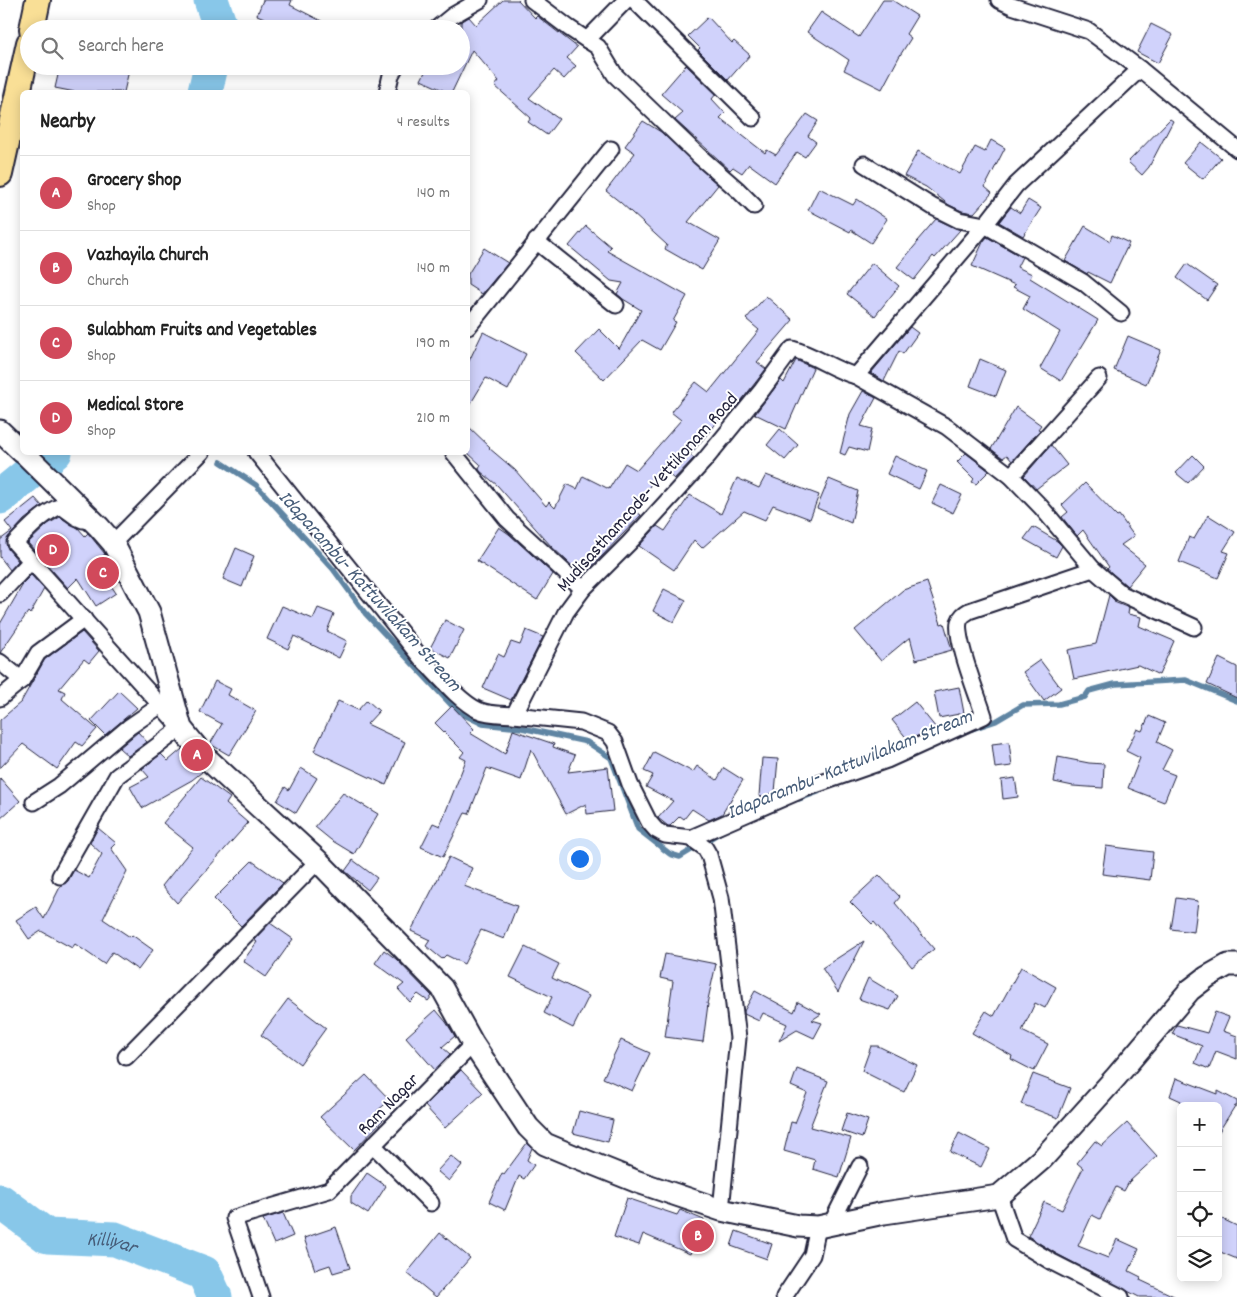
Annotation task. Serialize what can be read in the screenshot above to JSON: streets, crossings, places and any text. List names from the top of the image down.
{
  "streets": {
    "street": ["Mudisasthamcode- Vettikonam Road", "Ram Nagar"]
  },
  "water": ["Idaparambu- Kattuvilakam Stream", "Killiyar"],
  "page": {
    "search": "Search here",
    "heading": ["Nearby", "4 results"],
    "list": [
      {
        "mark": "A",
        "name": "Grocery Shop",
        "note": "Shop",
        "value": "140 m"
      },
      {
        "mark": "B",
        "name": "Vazhayila Church",
        "note": "Church",
        "value": "140 m"
      },
      {
        "mark": "C",
        "name": "Sulabham Fruits and Vegetables",
        "note": "Shop",
        "value": "190 m"
      },
      {
        "mark": "D",
        "name": "Medical Store",
        "note": "Shop",
        "value": "210 m"
      }
    ],
    "pins": [
      "D",
      "C",
      "A",
      "B"
    ],
    "map_buttons": ["+", "−"]
  }
}
